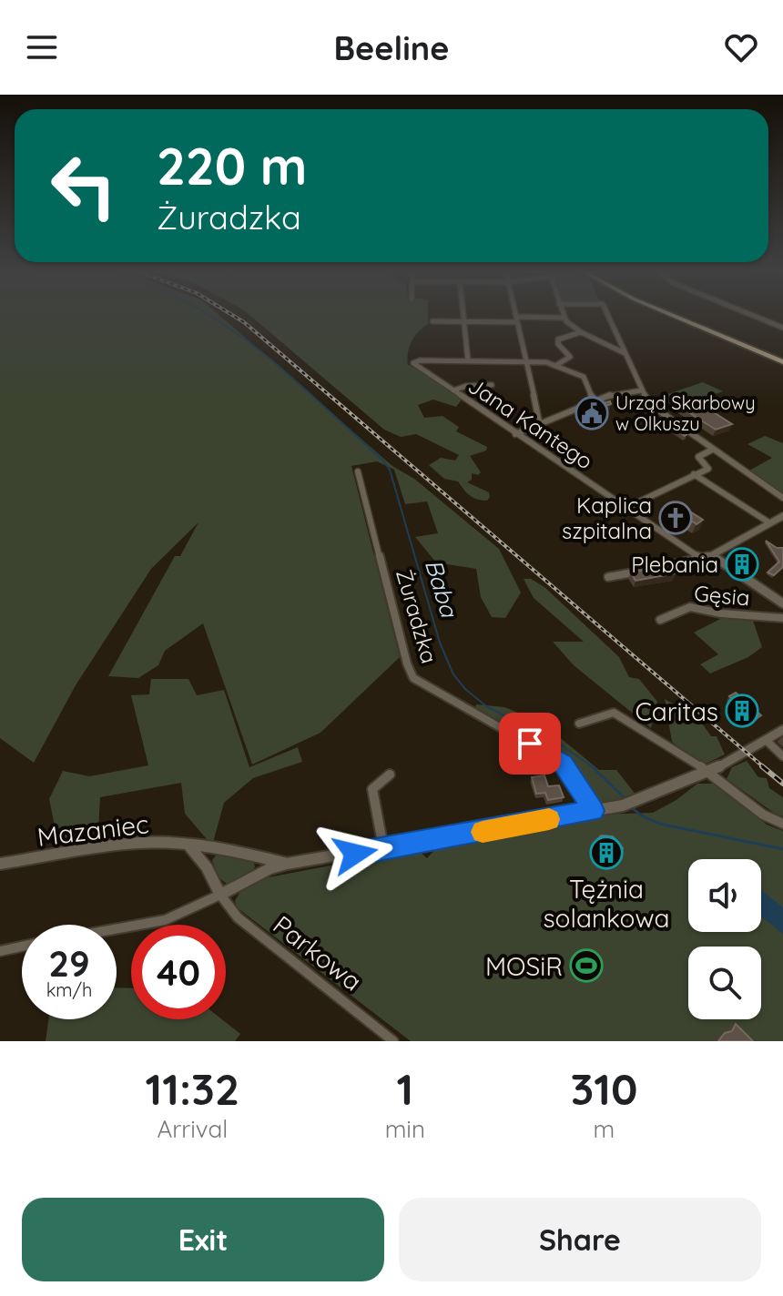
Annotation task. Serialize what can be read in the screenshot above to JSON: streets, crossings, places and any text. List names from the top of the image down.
{
  "streets": {
    "street": [
      "Jana Kantego",
      "Gęsia",
      "Żuradzka",
      "Mazaniec",
      "Parkowa"
    ]
  },
  "water": ["Baba"],
  "places": {
    "public building": ["Urząd Skarbowy w Olkuszu"],
    "church": ["Kaplica szpitalna"],
    "building": ["Plebania", "Caritas", "Tężnia solankowa"],
    "sports": ["MOSiR"]
  },
  "page": {
    "header": "Beeline",
    "turn": ["220 m", "Żuradzka"],
    "speed": "29 km/h",
    "limit": "40",
    "eta": [
      "11:32",
      "Arrival",
      "1",
      "min",
      "310",
      "m"
    ],
    "buttons": ["Exit", "Share"]
  }
}
